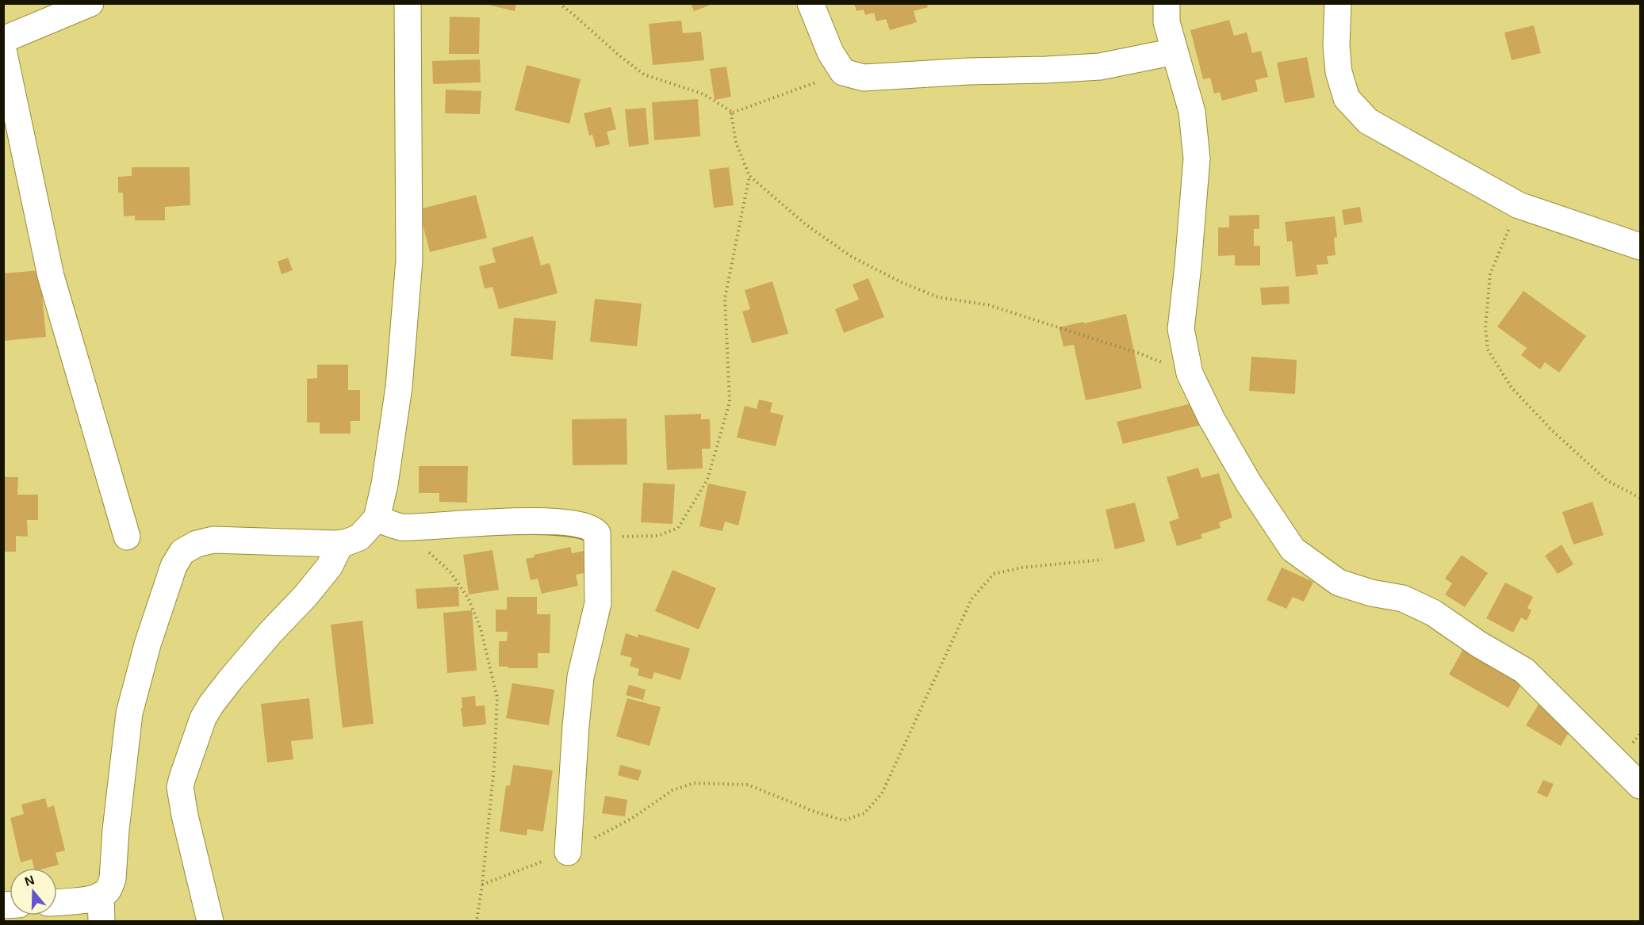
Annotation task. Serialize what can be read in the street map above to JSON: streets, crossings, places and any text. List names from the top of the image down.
{
  "north": "top"
}
